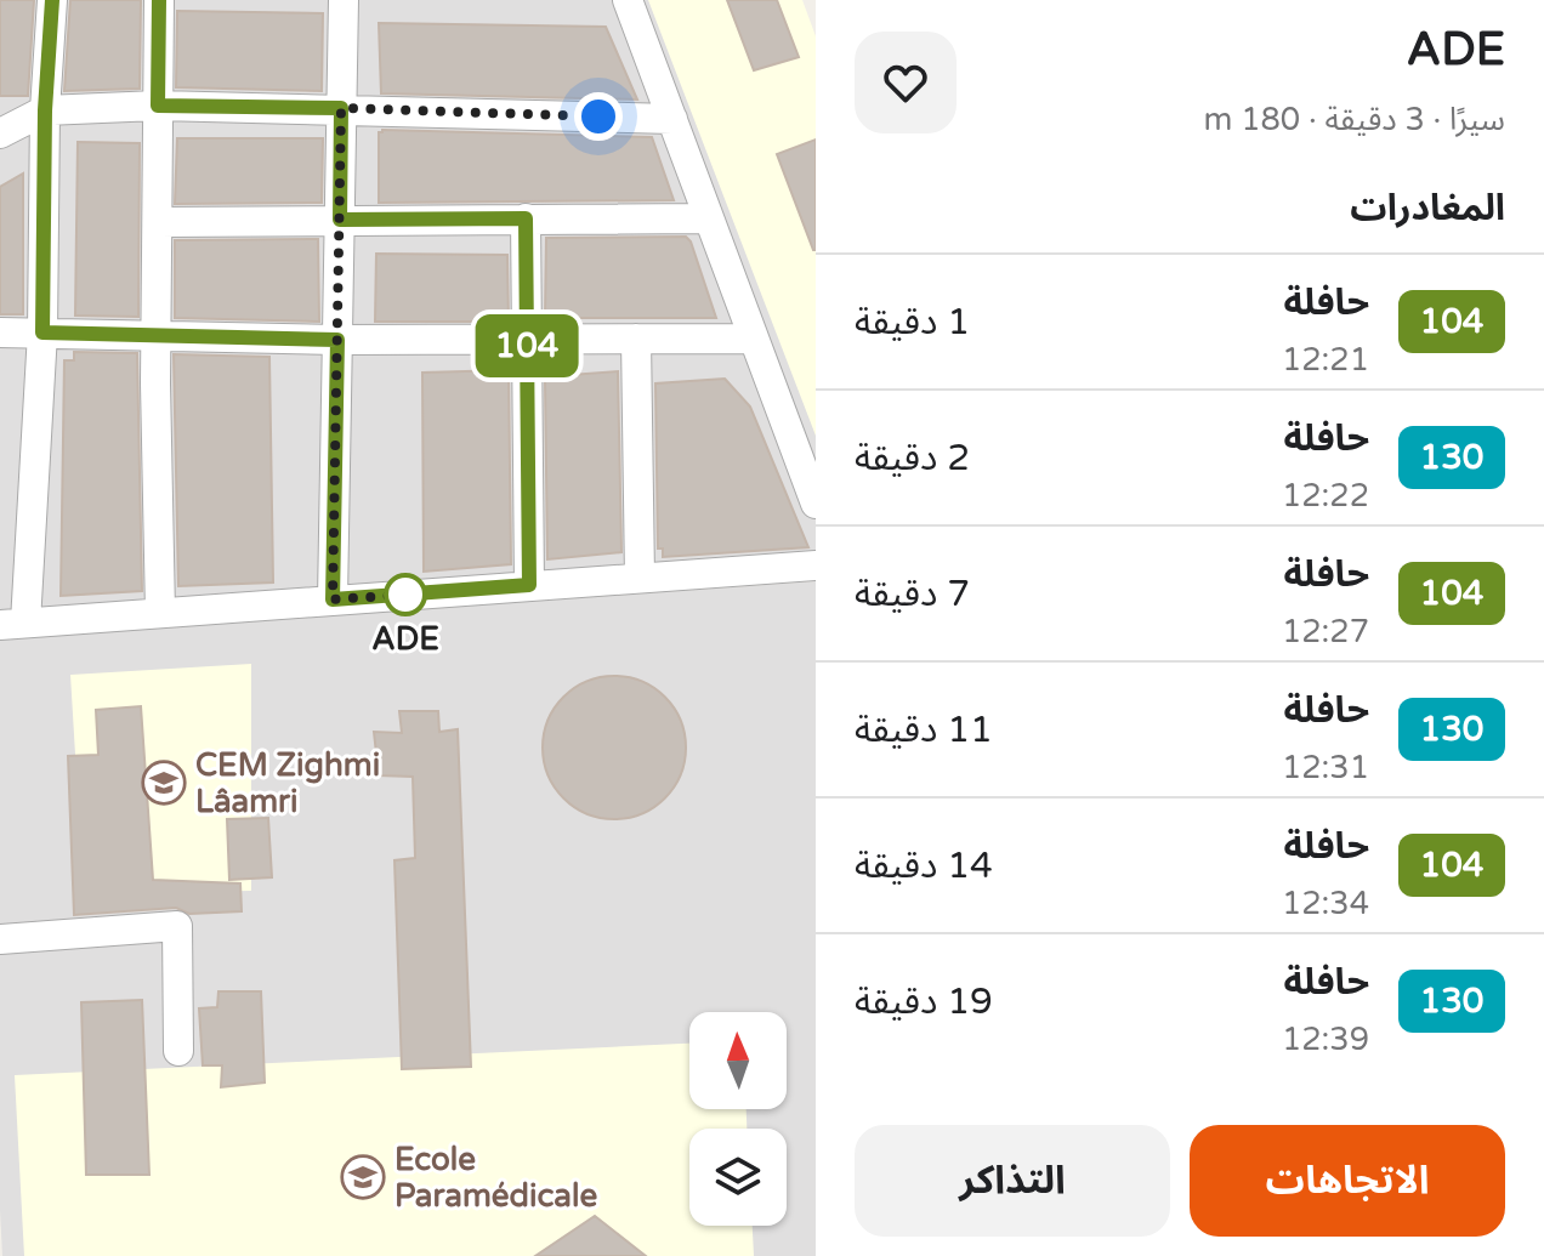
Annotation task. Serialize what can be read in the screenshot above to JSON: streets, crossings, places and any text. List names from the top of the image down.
{
  "places": {
    "other": ["ADE"],
    "school or university": ["CEM Zighmi Lâamri", "Ecole Paramédicale"]
  },
  "lines": ["bus line 104"],
  "north": "top",
  "page": {
    "heading": [
      ["ADE", "سيرًا · 3 دقيقة · 180 m"],
      "المغادرات"
    ],
    "on_map": "104",
    "list": [
      {
        "mark": "104",
        "name": "حافلة",
        "note": "12:21",
        "value": "1 دقيقة"
      },
      {
        "mark": "130",
        "name": "حافلة",
        "note": "12:22",
        "value": "2 دقيقة"
      },
      {
        "mark": "104",
        "name": "حافلة",
        "note": "12:27",
        "value": "7 دقيقة"
      },
      {
        "mark": "130",
        "name": "حافلة",
        "note": "12:31",
        "value": "11 دقيقة"
      },
      {
        "mark": "104",
        "name": "حافلة",
        "note": "12:34",
        "value": "14 دقيقة"
      },
      {
        "mark": "130",
        "name": "حافلة",
        "note": "12:39",
        "value": "19 دقيقة"
      }
    ],
    "buttons": ["الاتجاهات", "التذاكر"]
  }
}
